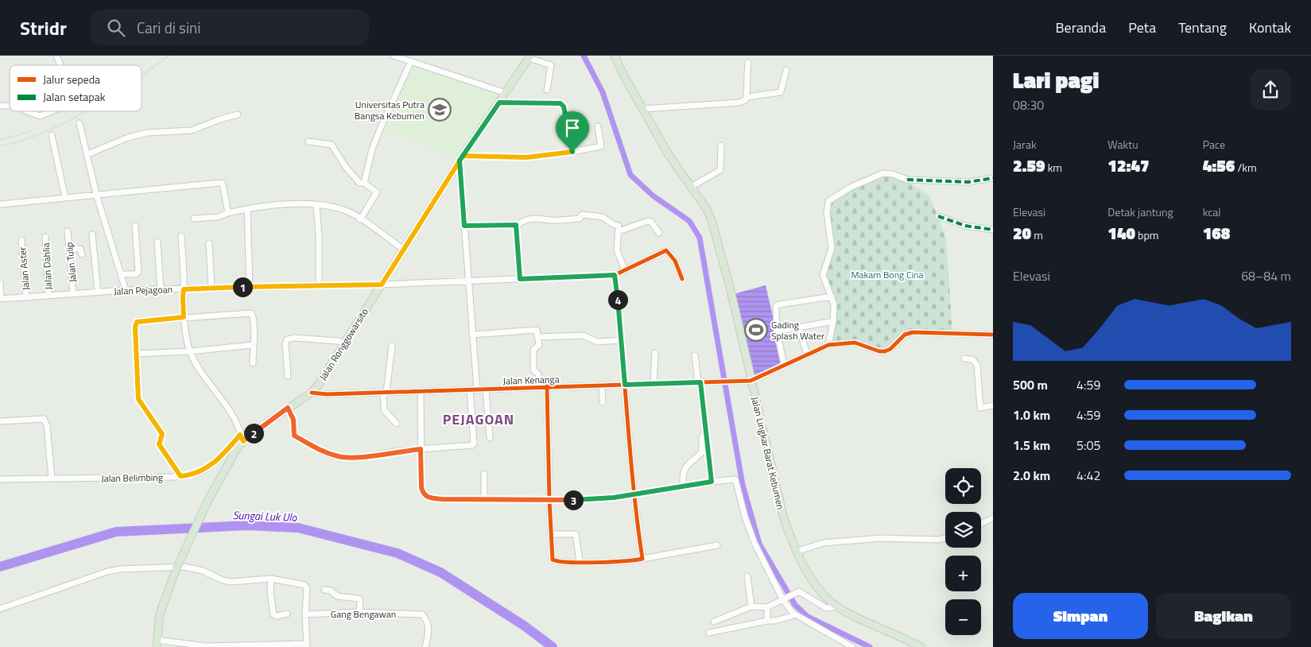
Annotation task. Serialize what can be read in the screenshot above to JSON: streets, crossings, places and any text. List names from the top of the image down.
{
  "streets": {
    "main road": ["Jalan Ronggowarsito", "Jalan Lingkar Barat Kebumen"],
    "street": [
      "Jalan Tulip",
      "Jalan Dahlia",
      "Jalan Aster",
      "Jalan Pejagoan",
      "Jalan Kenanga",
      "Jalan Belimbing",
      "Gang Bengawan"
    ]
  },
  "crossings": [
    ["Jalan Tulip", "Jalan Pejagoan"],
    ["Jalan Dahlia", "Jalan Pejagoan"],
    ["Jalan Aster", "Jalan Pejagoan"],
    ["Jalan Pejagoan", "Jalan Ronggowarsito"],
    ["Jalan Ronggowarsito", "Jalan Kenanga"],
    ["Jalan Ronggowarsito", "Jalan Belimbing"],
    ["Jalan Kenanga", "Jalan Lingkar Barat Kebumen"]
  ],
  "districts": ["PEJAGOAN"],
  "water": ["Sungai Luk Ulo"],
  "parks": ["Makam Bong Cina"],
  "places": {
    "school or university": ["Universitas Putra Bangsa Kebumen"],
    "sports": ["Gading Splash Water"]
  },
  "legend": ["Jalur sepeda", "Jalan setapak"],
  "page": {
    "header": "Stridr",
    "search": "Cari di sini",
    "nav": [
      "Beranda",
      "Peta",
      "Tentang",
      "Kontak"
    ],
    "heading": ["Lari pagi", "08:30"],
    "stats": [
      ["Jarak", "2.59 km"],
      ["Waktu", "12:47"],
      ["Pace", "4:56 /km"],
      ["Elevasi", "20 m"],
      ["Detak jantung", "140 bpm"],
      ["kcal", "168"]
    ],
    "chart": ["Elevasi", "68–84 m"],
    "pins": [
      "1",
      "4",
      "2",
      "3"
    ],
    "list": [
      {
        "name": "500 m",
        "note": "4:59"
      },
      {
        "name": "1.0 km",
        "note": "4:59"
      },
      {
        "name": "1.5 km",
        "note": "5:05"
      },
      {
        "name": "2.0 km",
        "note": "4:42"
      }
    ],
    "map_buttons": ["+", "−"],
    "buttons": ["Simpan", "Bagikan"]
  }
}
